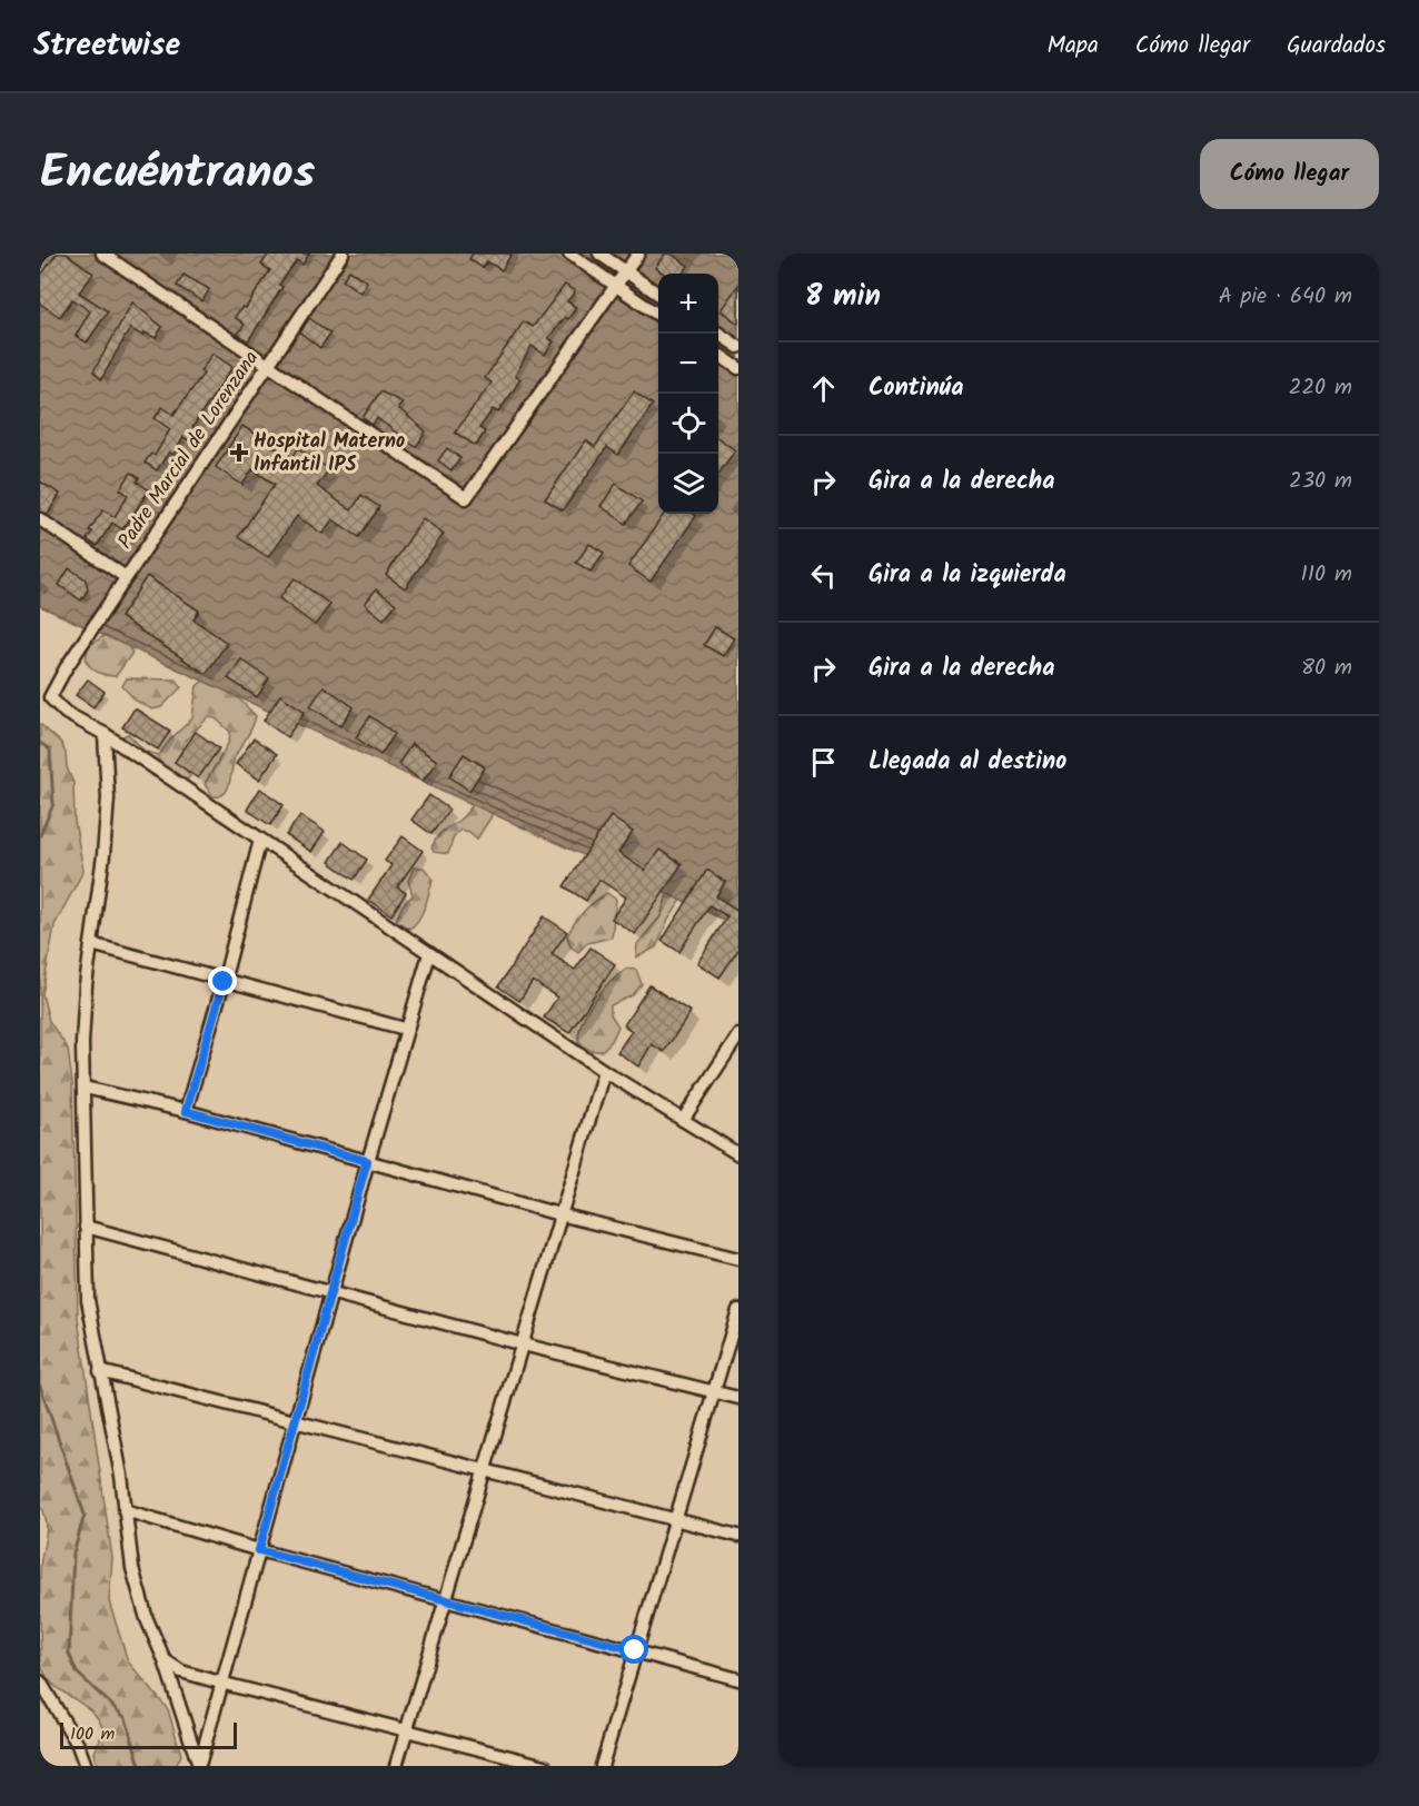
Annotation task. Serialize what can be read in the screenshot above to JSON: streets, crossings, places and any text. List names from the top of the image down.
{
  "streets": {
    "street": ["Padre Marcial de Lorenzana"]
  },
  "places": {
    "health": ["Hospital Materno Infantil IPS"]
  },
  "scale_bar": "100 m",
  "page": {
    "header": "Streetwise",
    "nav": ["Mapa", "Cómo llegar", "Guardados"],
    "title": "Encuéntranos",
    "buttons": "Cómo llegar",
    "heading": ["8 min", "A pie · 640 m"],
    "map_buttons": ["+", "−"],
    "list": [
      ["Continúa", "220 m"],
      ["Gira a la derecha", "230 m"],
      ["Gira a la izquierda", "110 m"],
      ["Gira a la derecha", "80 m"],
      "Llegada al destino"
    ],
    "scale": "100 m"
  }
}
